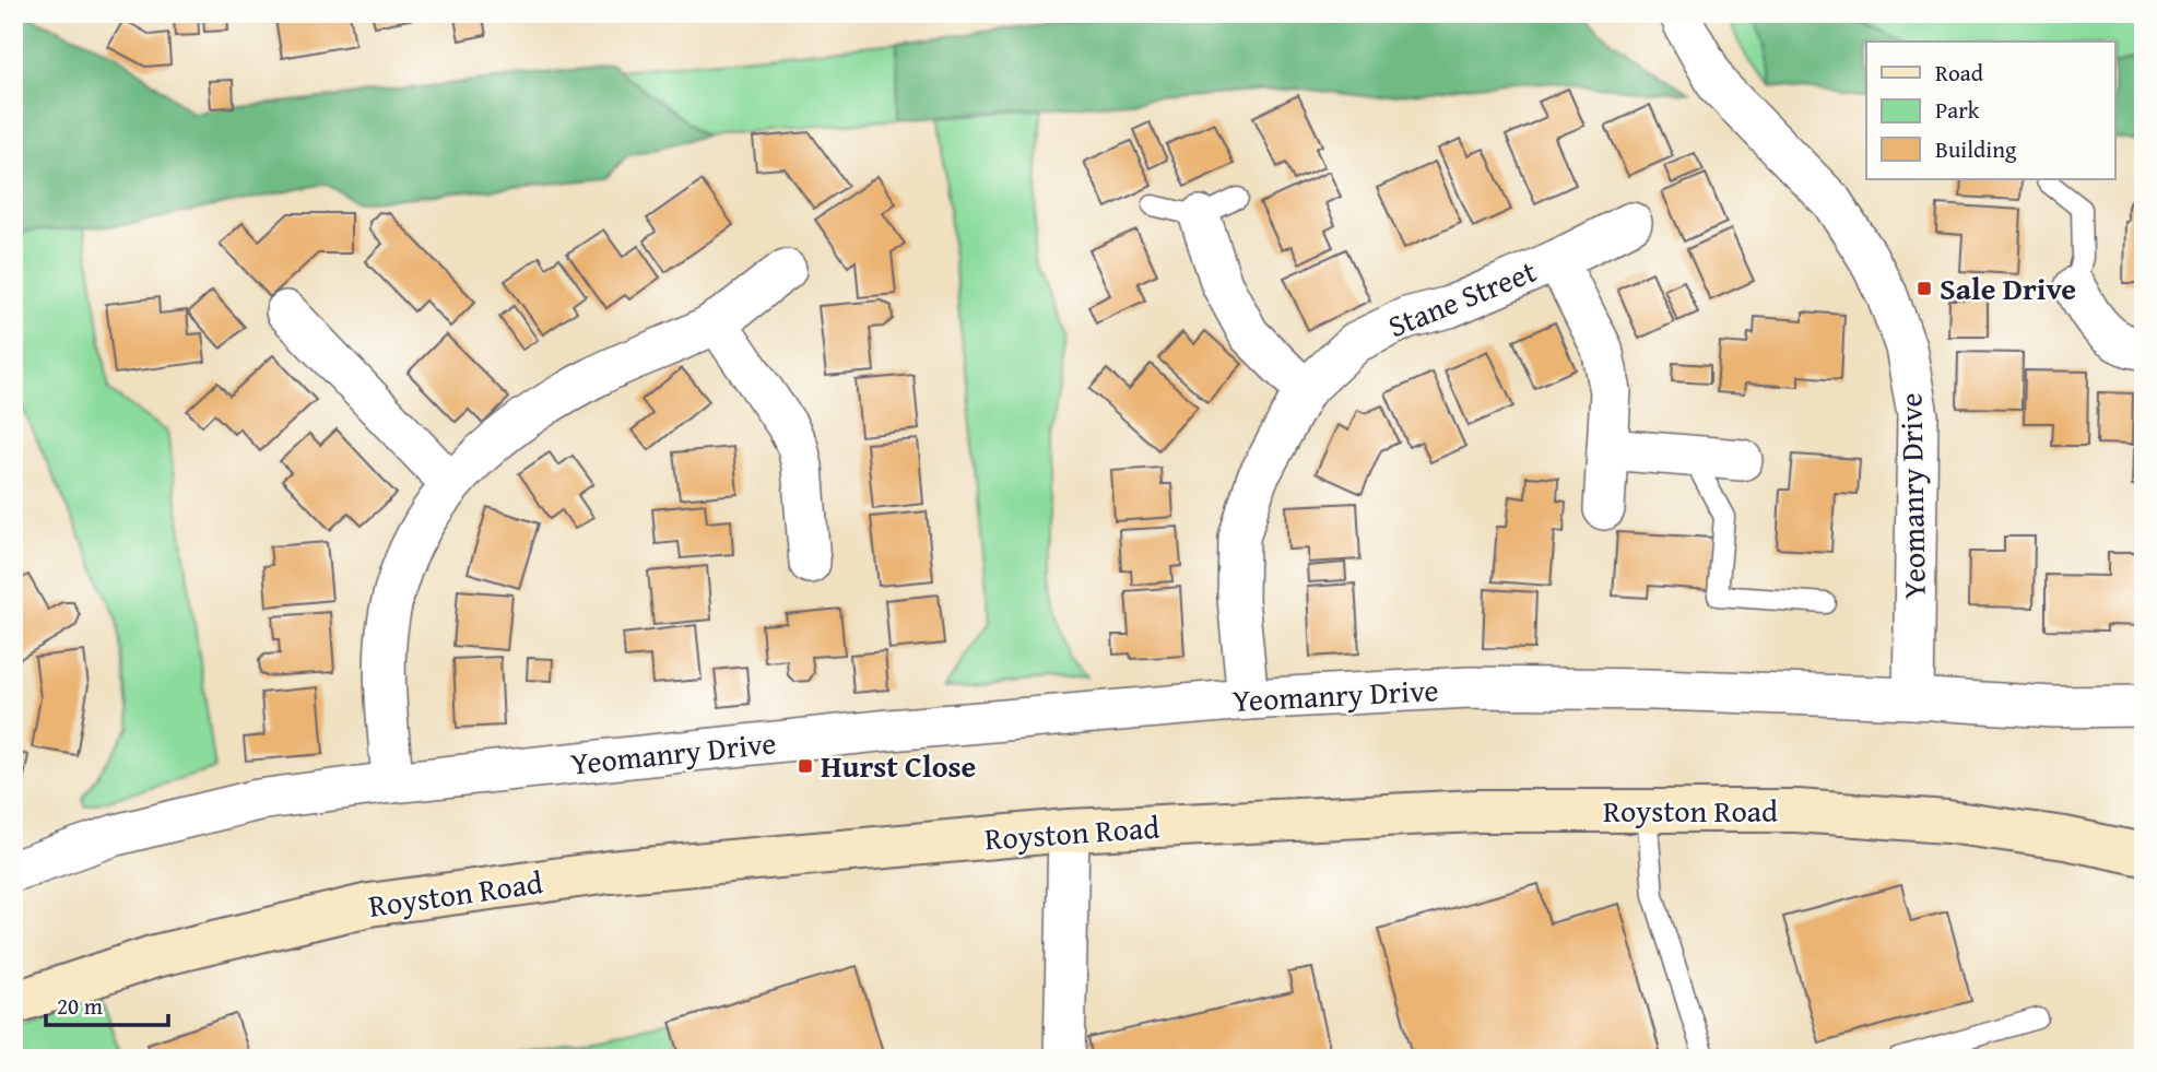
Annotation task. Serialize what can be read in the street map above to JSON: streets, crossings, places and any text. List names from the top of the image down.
{
  "streets": {
    "main road": ["Royston Road"],
    "street": ["Stane Street", "Yeomanry Drive"]
  },
  "crossings": [
    ["Stane Street", "Yeomanry Drive"]
  ],
  "places": {
    "transit": ["Sale Drive", "Hurst Close"]
  },
  "legend": ["Road", "Park", "Building"],
  "scale_bar": "20 m"
}
